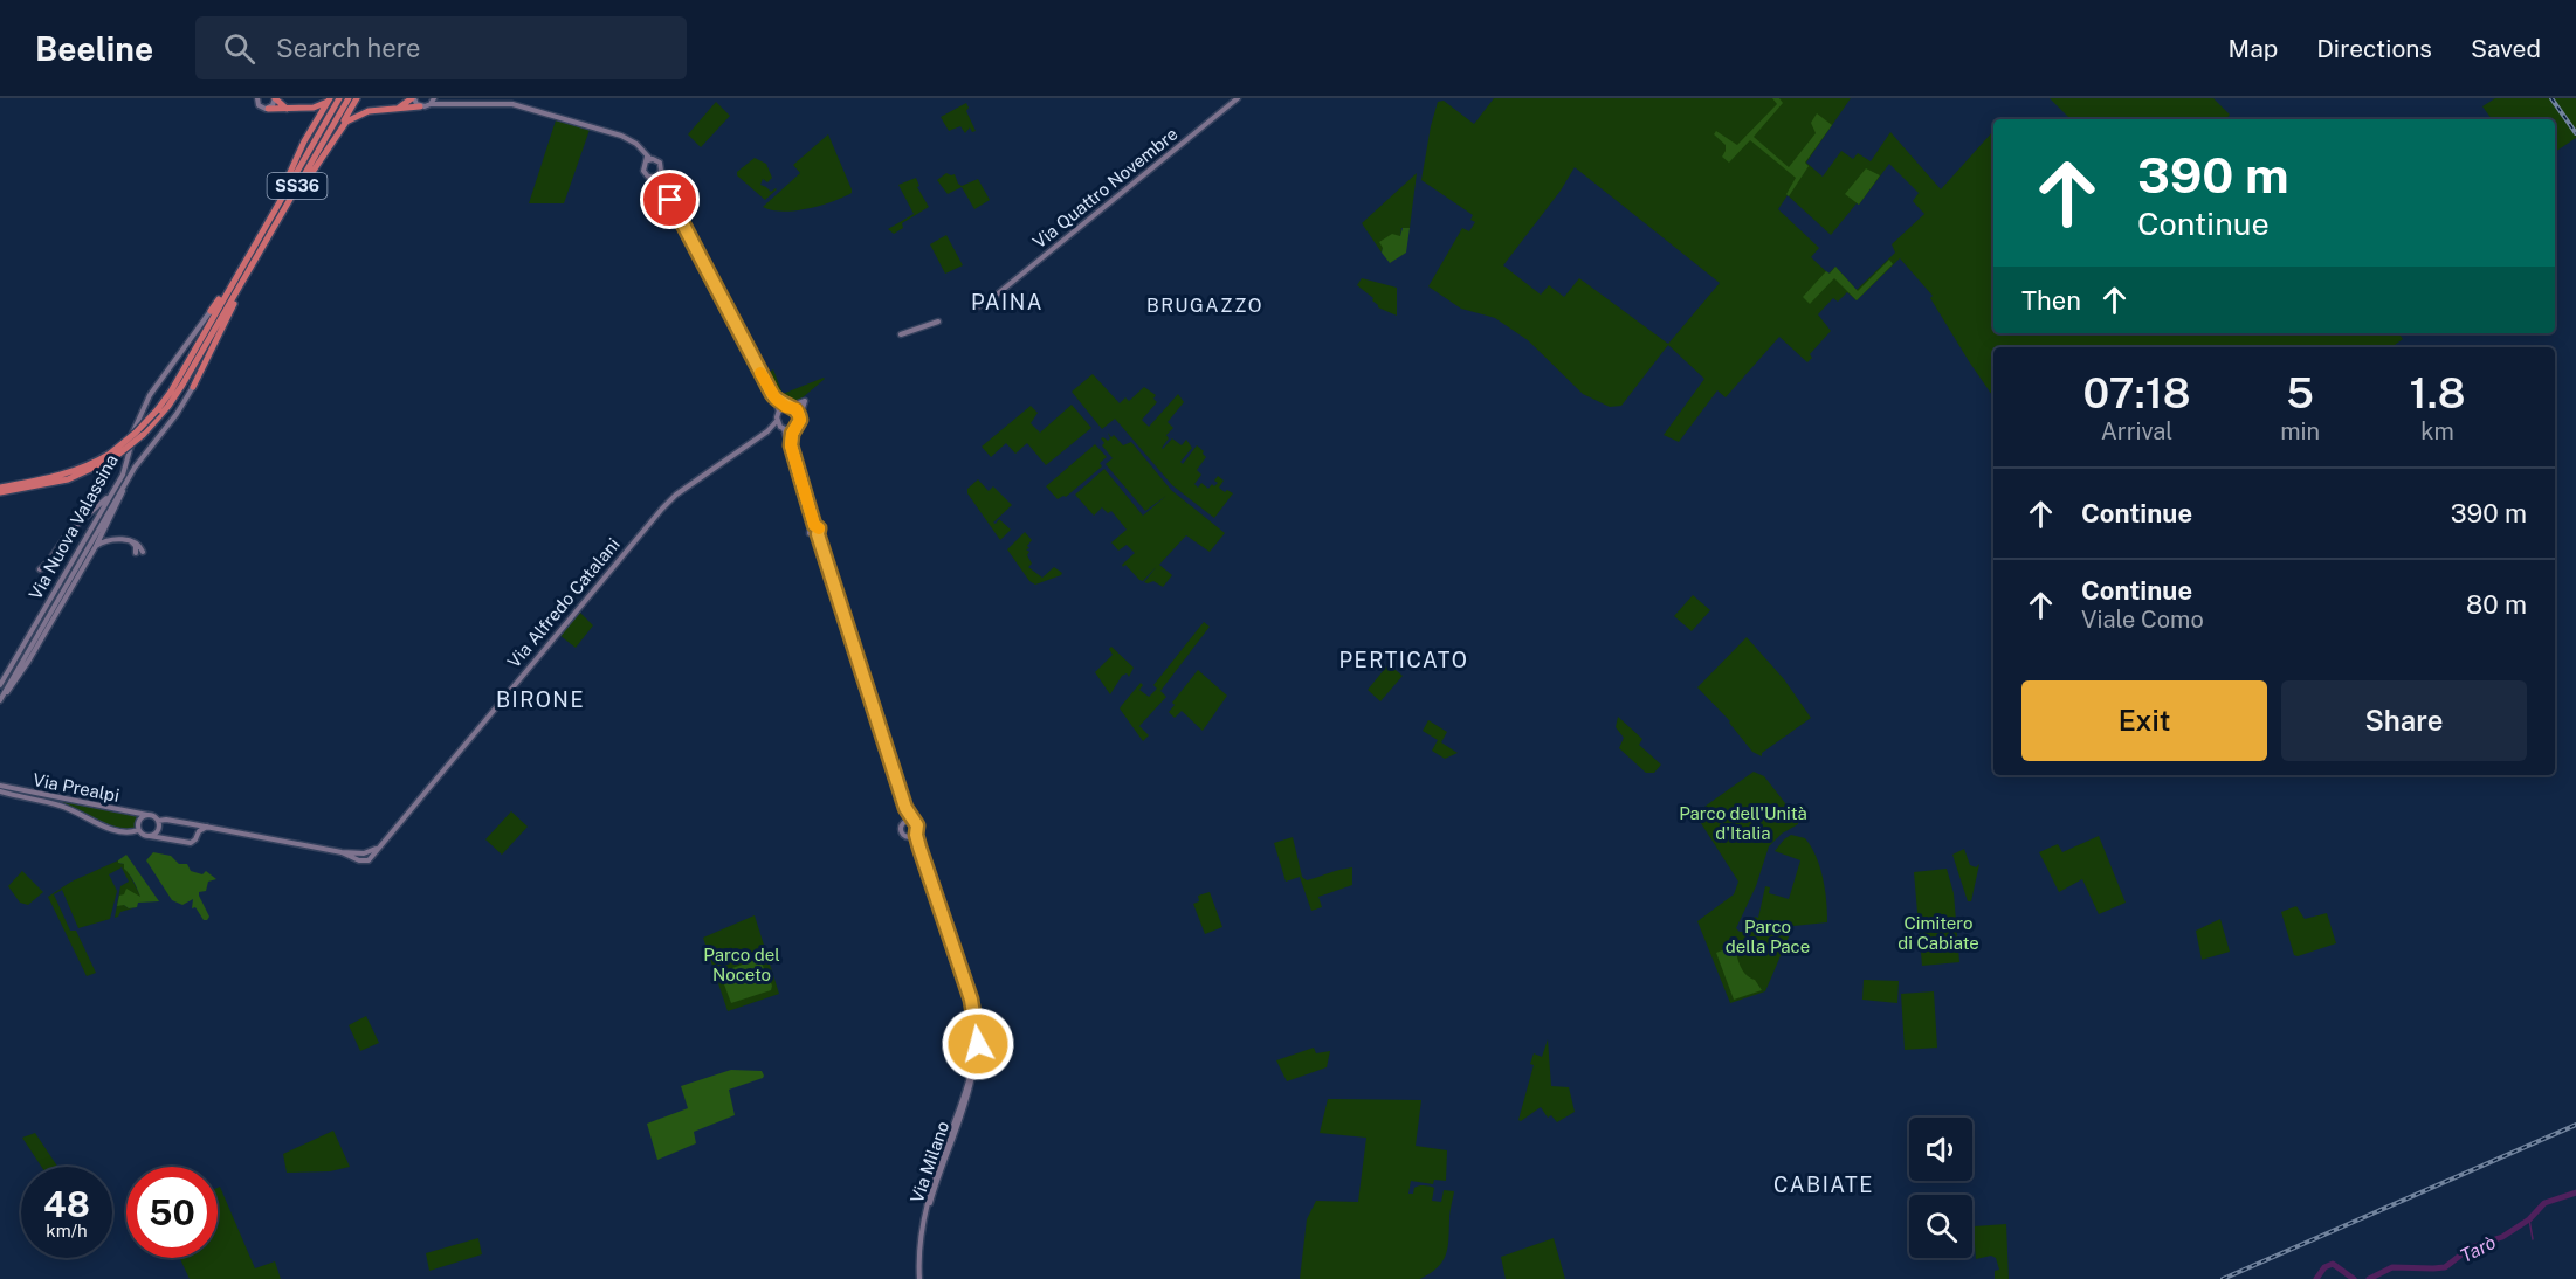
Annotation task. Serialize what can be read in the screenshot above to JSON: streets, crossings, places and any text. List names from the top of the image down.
{
  "streets": {
    "highway": ["SS36"],
    "main road": [
      "Via Quattro Novembre",
      "Via Nuova Valassina",
      "Via Alfredo Catalani",
      "Via Prealpi",
      "Via Milano"
    ]
  },
  "crossings": [
    ["SS36", "Via Nuova Valassina"]
  ],
  "districts": [
    "PAINA",
    "BRUGAZZO",
    "PERTICATO",
    "BIRONE",
    "CABIATE"
  ],
  "water": ["Tarò"],
  "parks": [
    "Parco dell'Unità d'Italia",
    "Cimitero di Cabiate",
    "Parco della Pace",
    "Parco del Noceto"
  ],
  "page": {
    "header": "Beeline",
    "search": "Search here",
    "nav": ["Map", "Directions", "Saved"],
    "turn": ["390 m", "Continue"],
    "then": "Then",
    "eta": [
      "07:18",
      "Arrival",
      "5",
      "min",
      "1.8",
      "km"
    ],
    "list": [
      {
        "name": "Continue",
        "value": "390 m"
      },
      {
        "name": "Continue",
        "note": "Viale Como",
        "value": "80 m"
      }
    ],
    "buttons": ["Exit", "Share"],
    "speed": "48 km/h",
    "limit": "50"
  }
}
